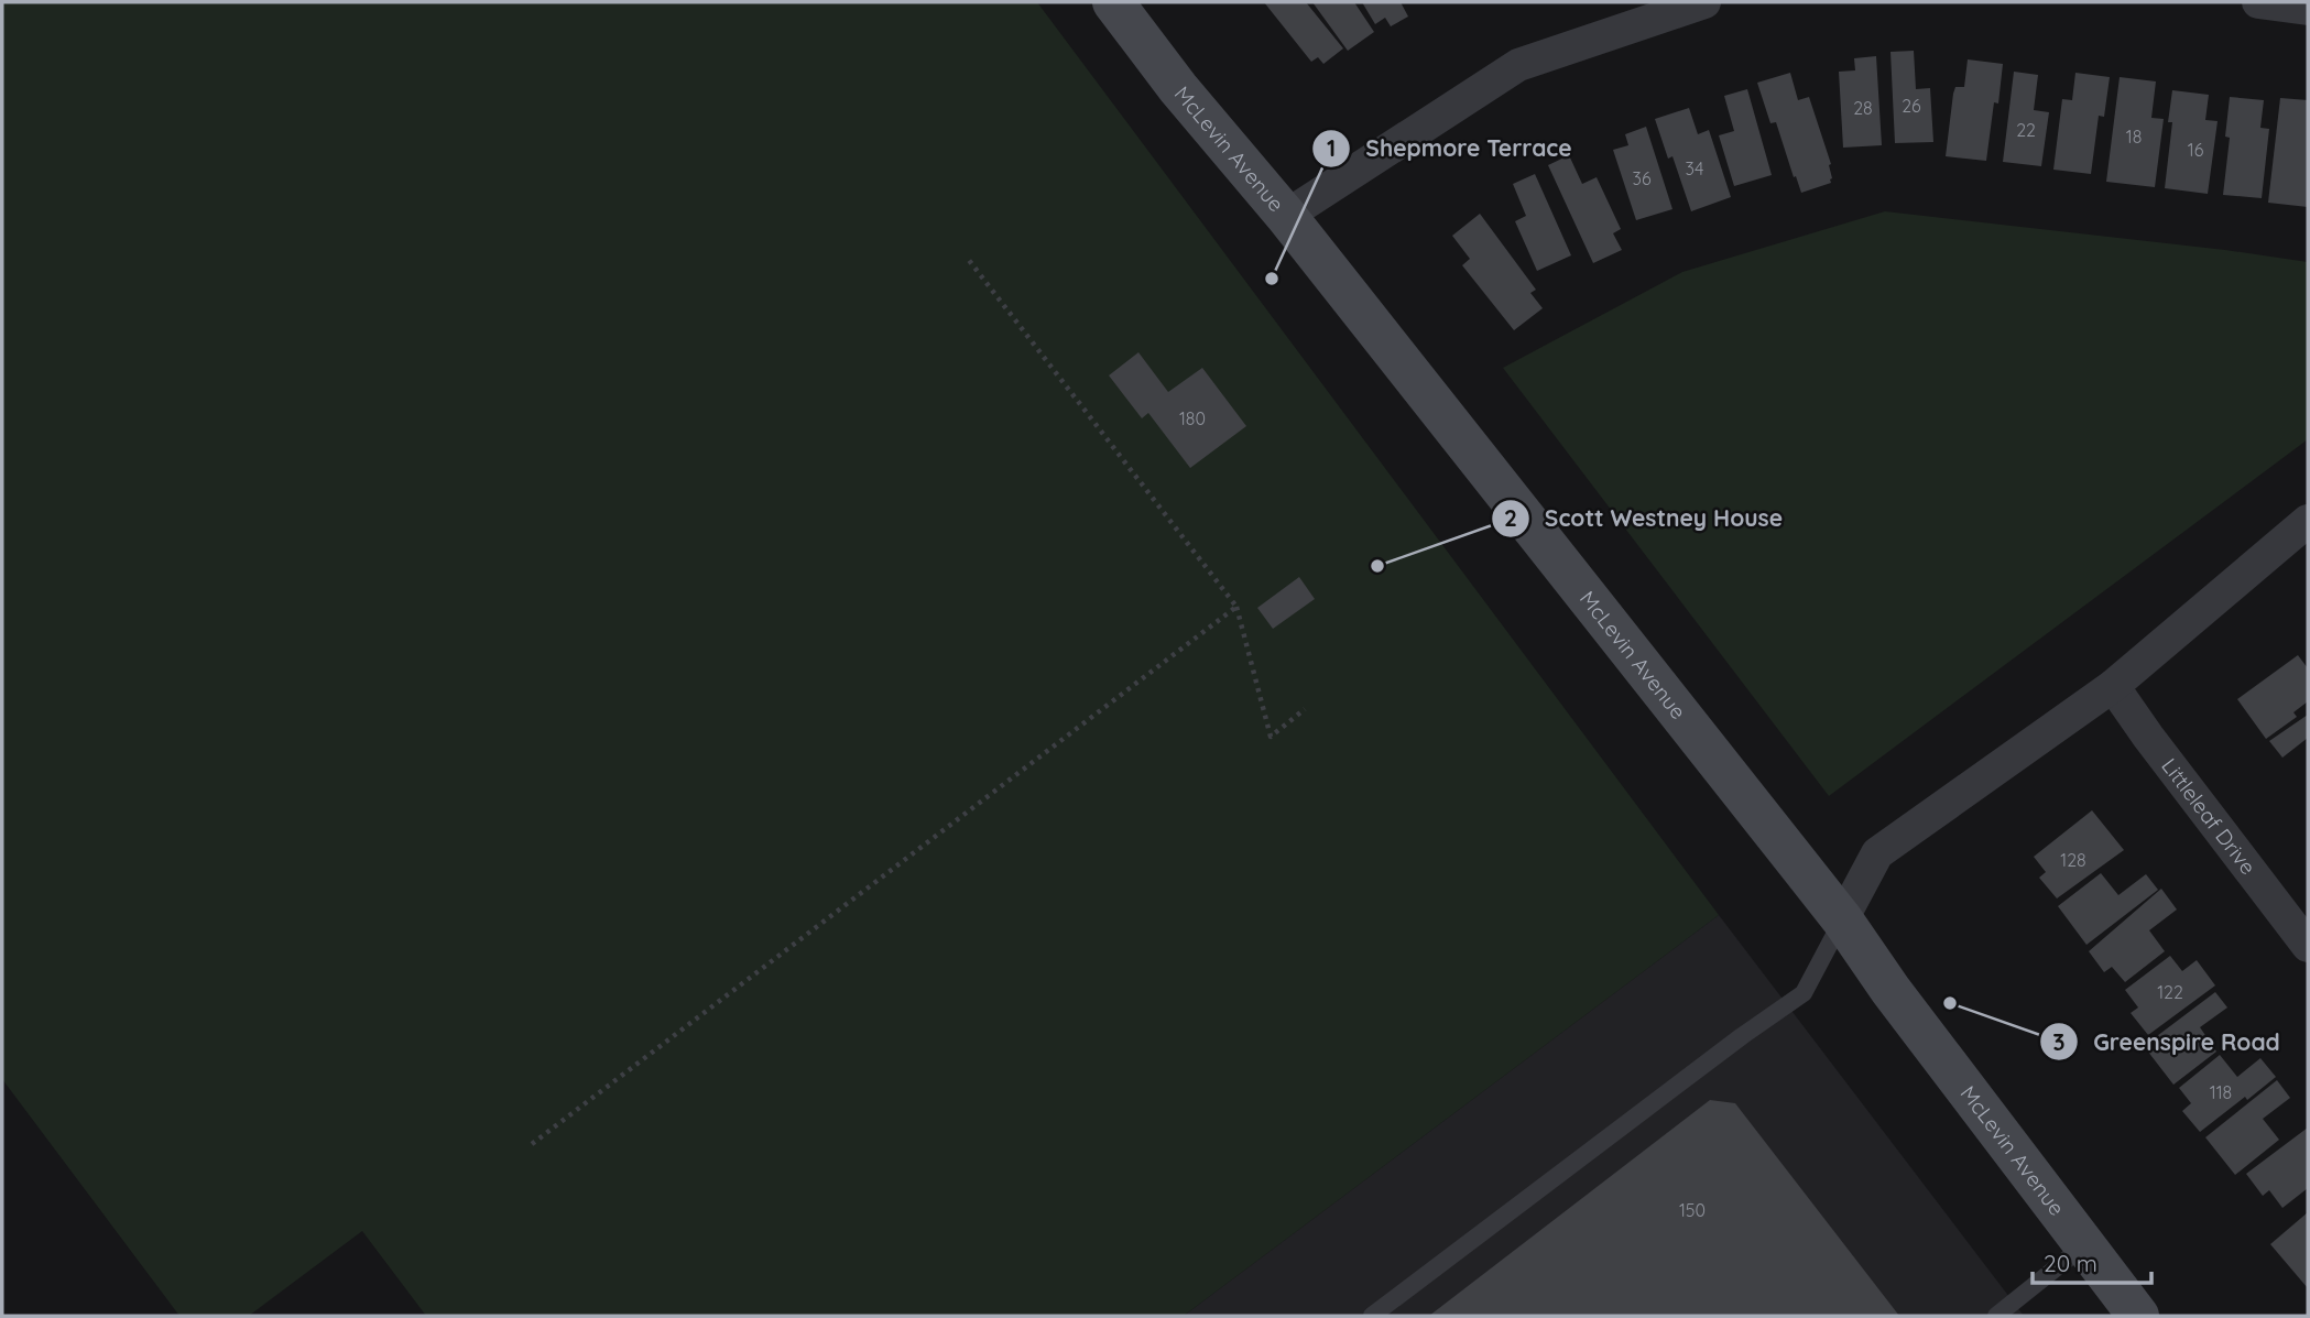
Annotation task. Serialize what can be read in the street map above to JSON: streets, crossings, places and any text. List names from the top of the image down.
{
  "streets": {
    "street": ["McLevin Avenue", "Littleleaf Drive"]
  },
  "places": ["Shepmore Terrace", "Scott Westney House", "Greenspire Road"],
  "house_numbers": [
    "26",
    "28",
    "22",
    "18",
    "16",
    "34",
    "36",
    "180",
    "128",
    "122",
    "118",
    "150"
  ],
  "scale_bar": "20 m"
}
